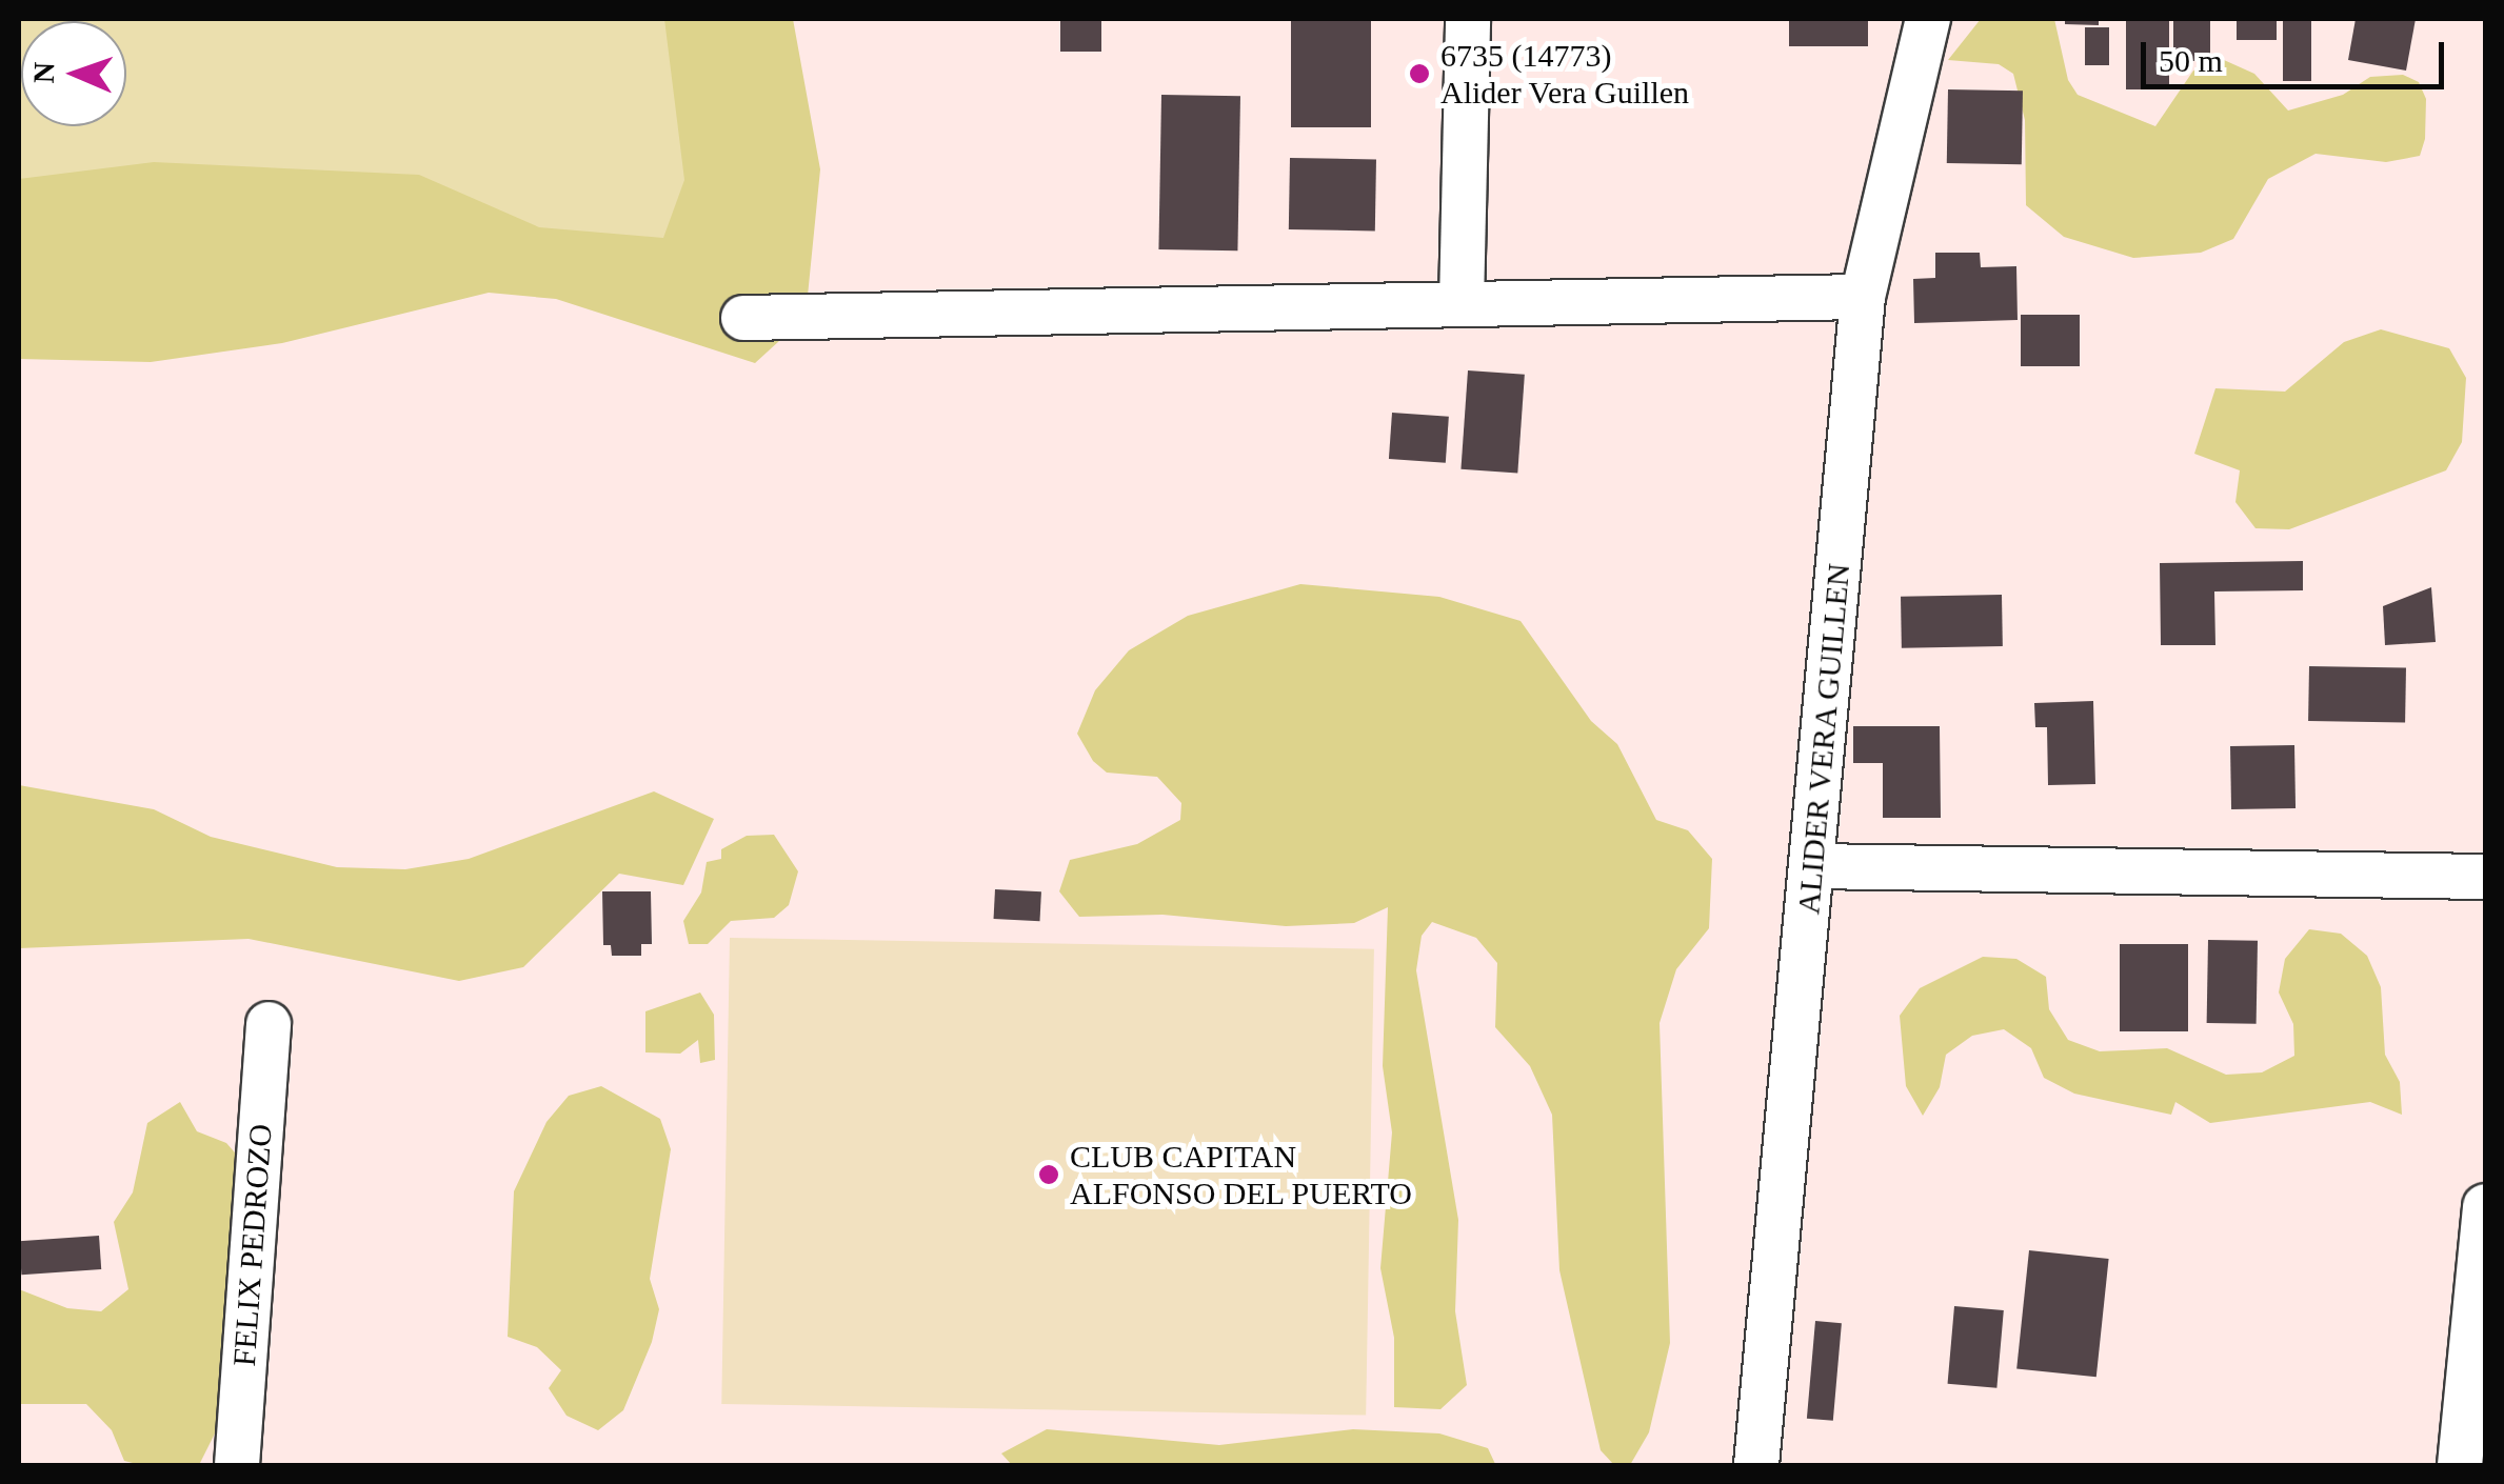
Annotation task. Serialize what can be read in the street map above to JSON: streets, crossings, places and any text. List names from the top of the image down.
{
  "streets": {
    "street": ["ALIDER VERA GUILLEN", "FELIX PEDROZO"]
  },
  "places": ["6735 (14773) Alider Vera Guillen", "CLUB CAPITAN ALFONSO DEL PUERTO"],
  "scale_bar": "50 m",
  "north": "left"
}
